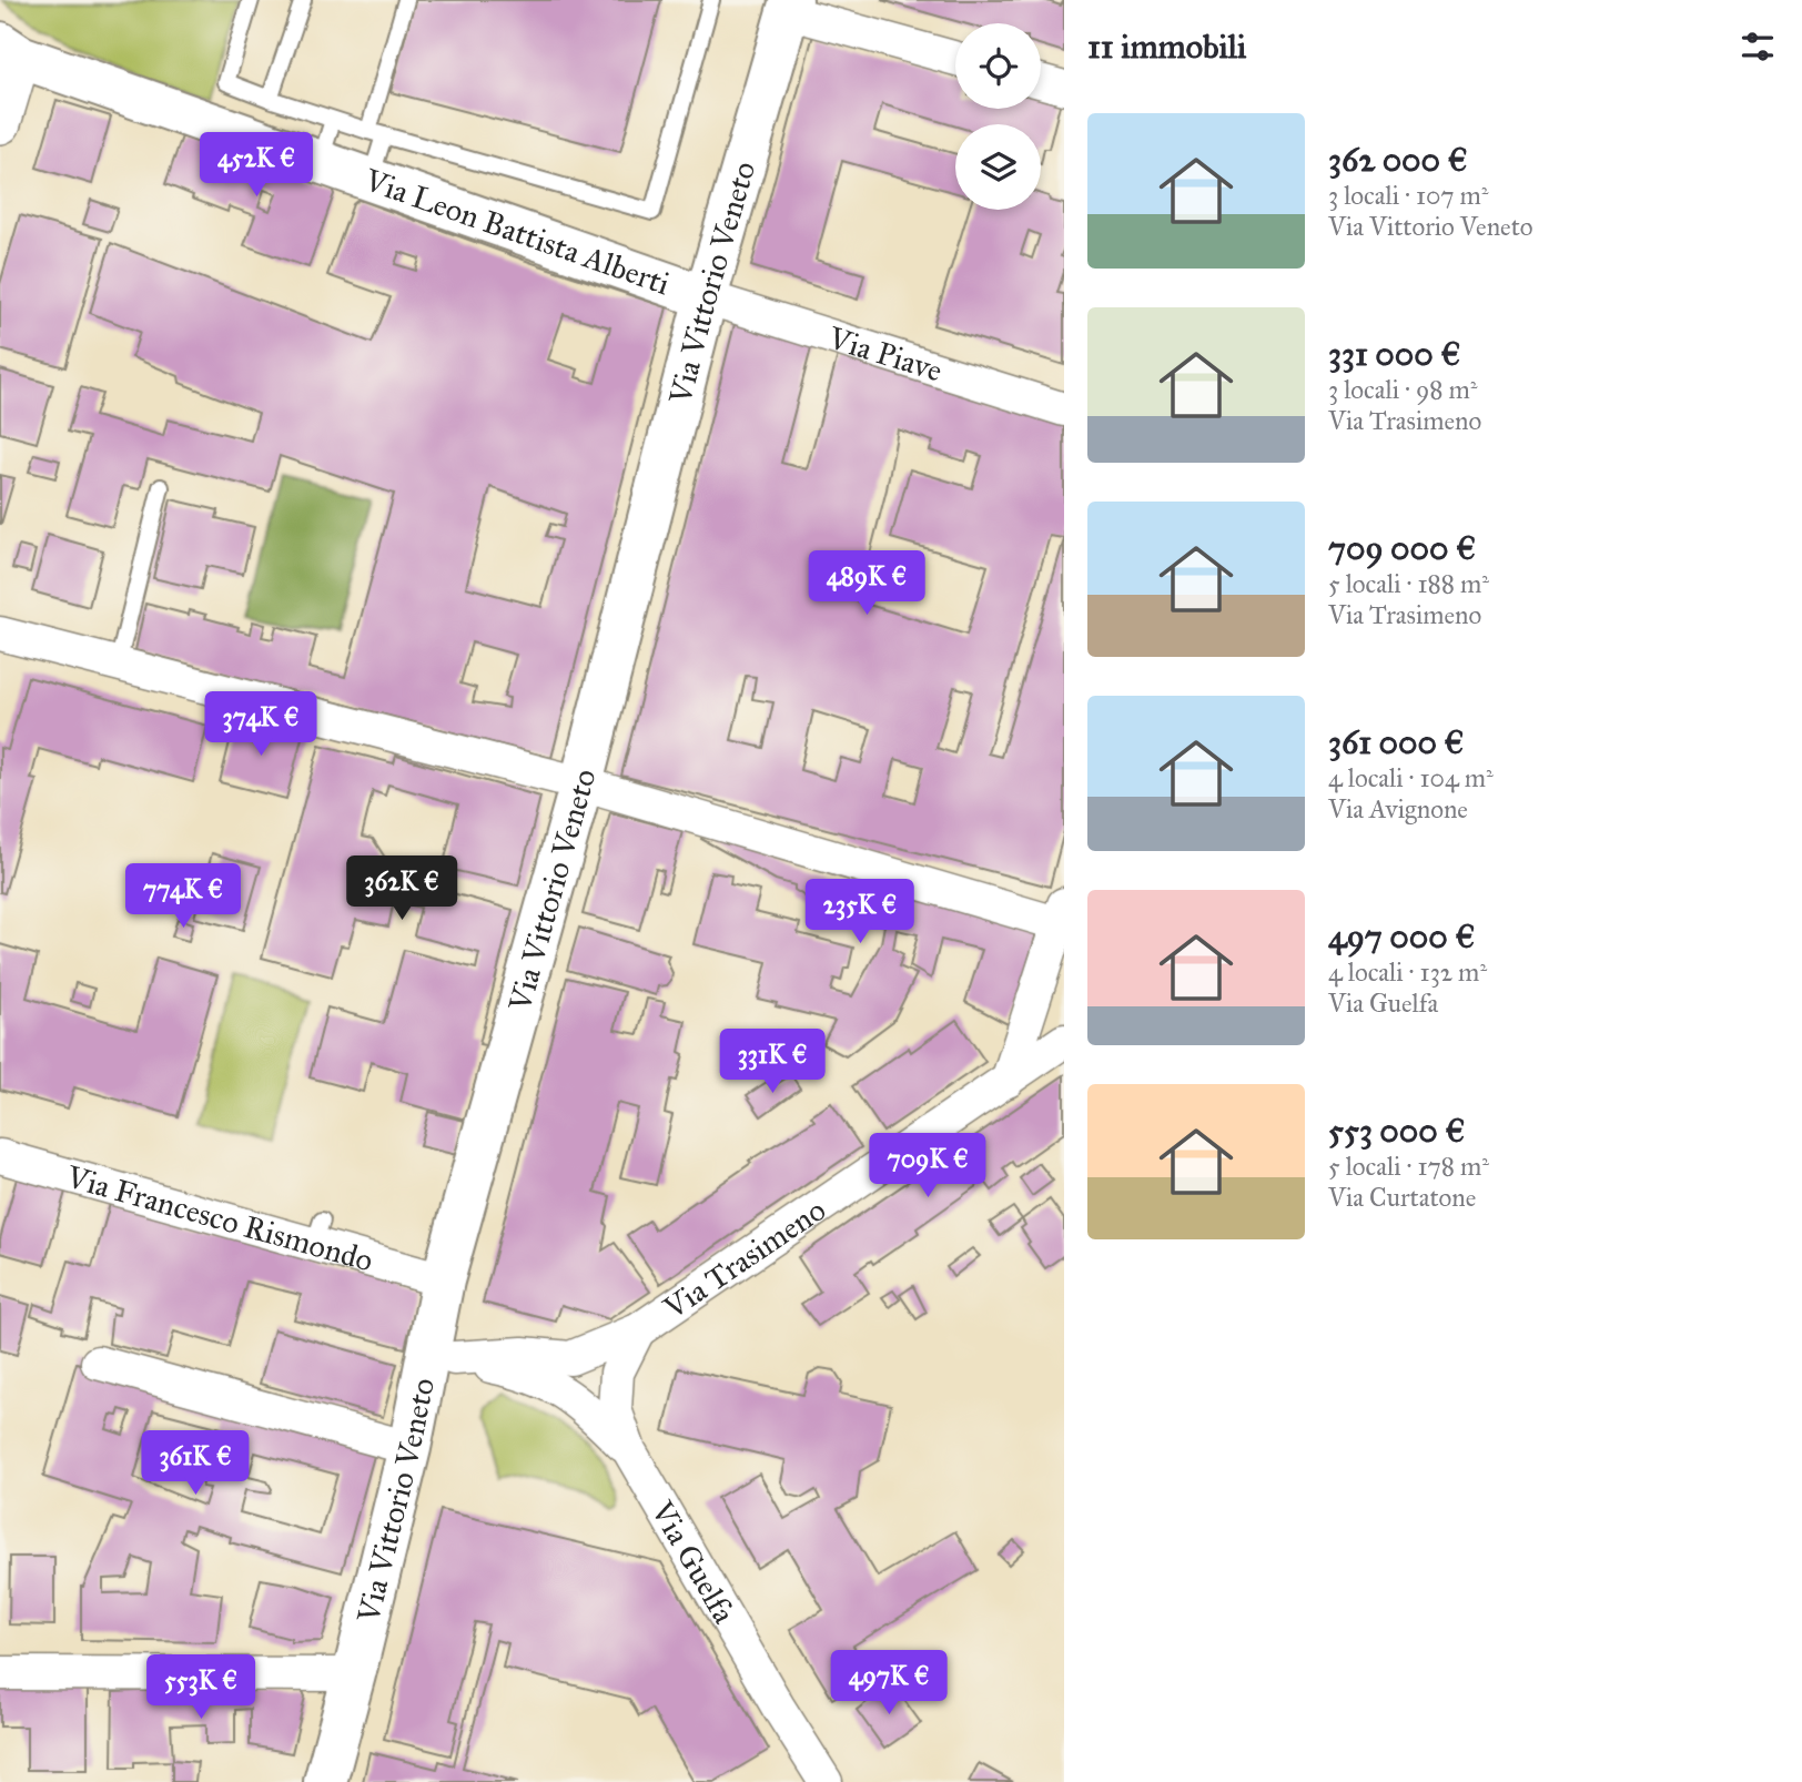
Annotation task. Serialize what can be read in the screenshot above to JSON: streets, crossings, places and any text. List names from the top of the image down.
{
  "streets": {
    "main road": ["Via Leon Battista Alberti", "Via Vittorio Veneto"],
    "street": [
      "Via Piave",
      "Via Francesco Rismondo",
      "Via Trasimeno",
      "Via Guelfa"
    ]
  },
  "crossings": [
    ["Via Leon Battista Alberti", "Via Vittorio Veneto"],
    ["Via Leon Battista Alberti", "Via Piave"],
    ["Via Vittorio Veneto", "Via Piave"],
    ["Via Vittorio Veneto", "Via Francesco Rismondo"],
    ["Via Vittorio Veneto", "Via Trasimeno"],
    ["Via Trasimeno", "Via Guelfa"]
  ],
  "page": {
    "heading": "11 immobili",
    "list": [
      {
        "name": "362 000 €",
        "note": "3 locali · 107 m² · Via Vittorio Veneto"
      },
      {
        "name": "331 000 €",
        "note": "3 locali · 98 m² · Via Trasimeno"
      },
      {
        "name": "709 000 €",
        "note": "5 locali · 188 m² · Via Trasimeno"
      },
      {
        "name": "361 000 €",
        "note": "4 locali · 104 m² · Via Avignone"
      },
      {
        "name": "497 000 €",
        "note": "4 locali · 132 m² · Via Guelfa"
      },
      {
        "name": "553 000 €",
        "note": "5 locali · 178 m² · Via Curtatone"
      }
    ],
    "price": [
      "452K €",
      "489K €",
      "374K €",
      "362K €",
      "774K €",
      "235K €",
      "331K €",
      "709K €",
      "361K €",
      "497K €",
      "553K €"
    ]
  }
}
